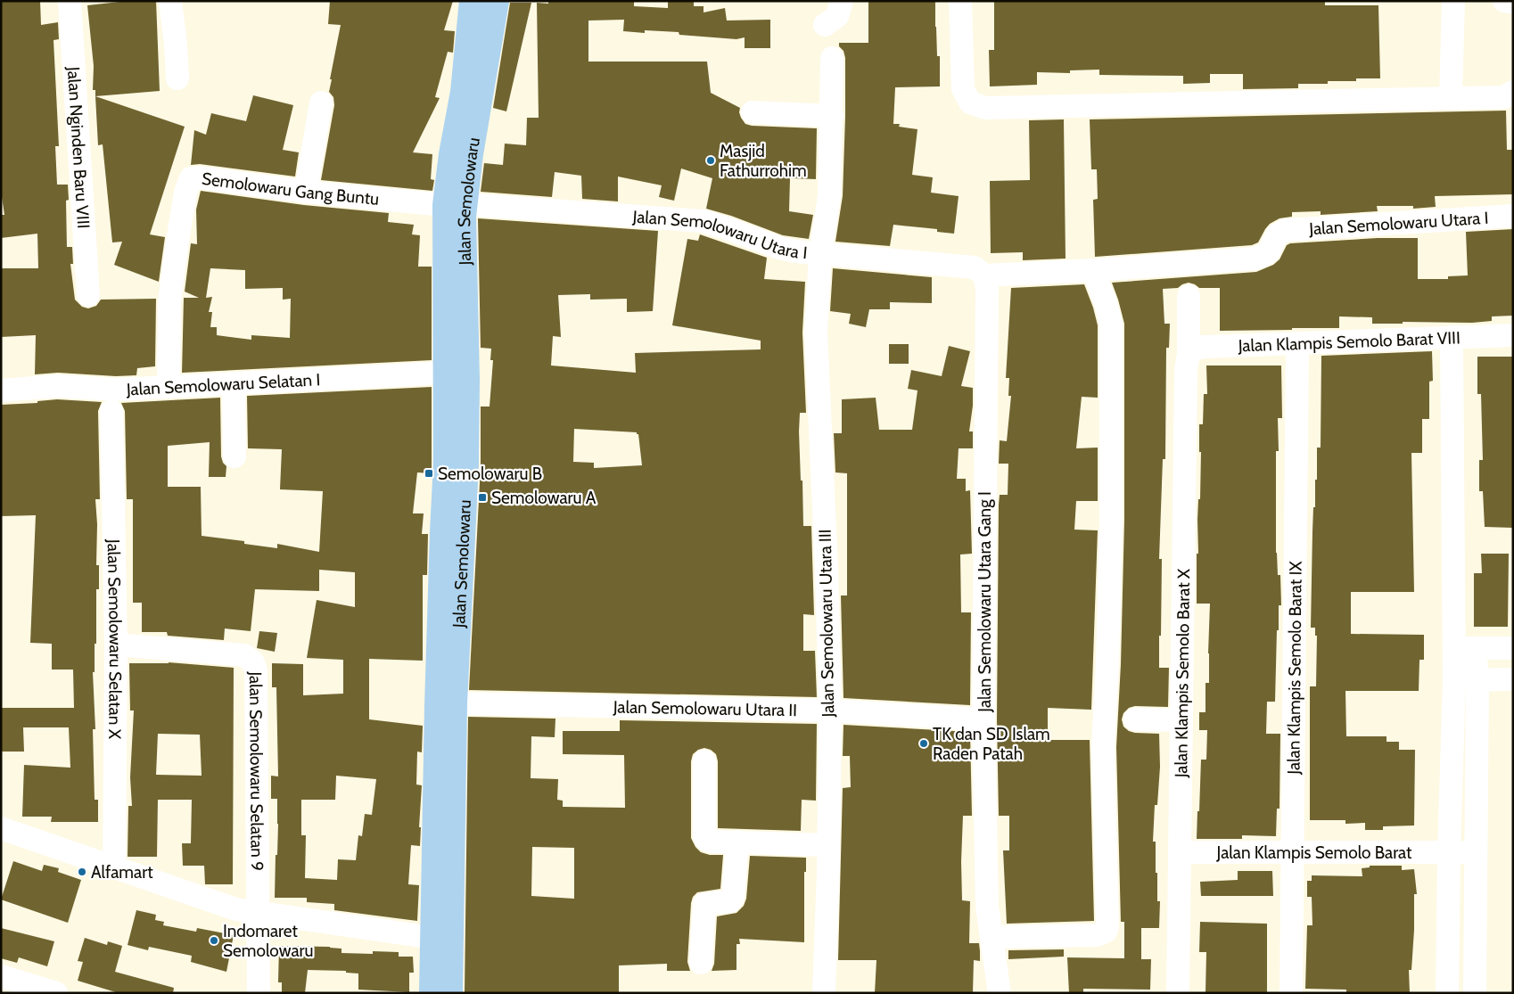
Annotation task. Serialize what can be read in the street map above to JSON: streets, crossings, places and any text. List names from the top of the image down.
{
  "streets": {
    "main road": ["Jalan Semolowaru"],
    "street": [
      "Jalan Nginden Baru VIII",
      "Semolowaru Gang Buntu",
      "Jalan Semolowaru Utara I",
      "Jalan Klampis Semolo Barat VIII",
      "Jalan Semolowaru Selatan I",
      "Jalan Semolowaru Utara Gang I",
      "Jalan Semolowaru Utara III",
      "Jalan Semolowaru Selatan X",
      "Jalan Klampis Semolo Barat IX",
      "Jalan Klampis Semolo Barat X",
      "Jalan Semolowaru Utara II",
      "Jalan Semolowaru Selatan 9",
      "Jalan Klampis Semolo Barat"
    ]
  },
  "crossings": [
    ["Semolowaru Gang Buntu", "Jalan Semolowaru"],
    ["Semolowaru Gang Buntu", "Jalan Semolowaru Utara I"],
    ["Semolowaru Gang Buntu", "Jalan Semolowaru Selatan I"],
    ["Jalan Semolowaru", "Jalan Semolowaru Utara I"],
    ["Jalan Semolowaru", "Jalan Semolowaru Selatan I"],
    ["Jalan Semolowaru", "Jalan Semolowaru Utara II"],
    ["Jalan Semolowaru Utara I", "Jalan Semolowaru Utara Gang I"],
    ["Jalan Semolowaru Utara I", "Jalan Semolowaru Utara III"],
    ["Jalan Klampis Semolo Barat VIII", "Jalan Klampis Semolo Barat IX"],
    ["Jalan Klampis Semolo Barat VIII", "Jalan Klampis Semolo Barat X"],
    ["Jalan Semolowaru Utara Gang I", "Jalan Semolowaru Utara II"],
    ["Jalan Semolowaru Utara III", "Jalan Semolowaru Utara II"],
    ["Jalan Semolowaru Selatan X", "Jalan Semolowaru Selatan 9"],
    ["Jalan Klampis Semolo Barat IX", "Jalan Klampis Semolo Barat"],
    ["Jalan Klampis Semolo Barat X", "Jalan Klampis Semolo Barat"]
  ],
  "places": {
    "other": [
      "Masjid Fathurrohim",
      "TK dan SD Islam Raden Patah",
      "Alfamart",
      "Indomaret Semolowaru"
    ],
    "transit": ["Semolowaru B", "Semolowaru A"]
  }
}
